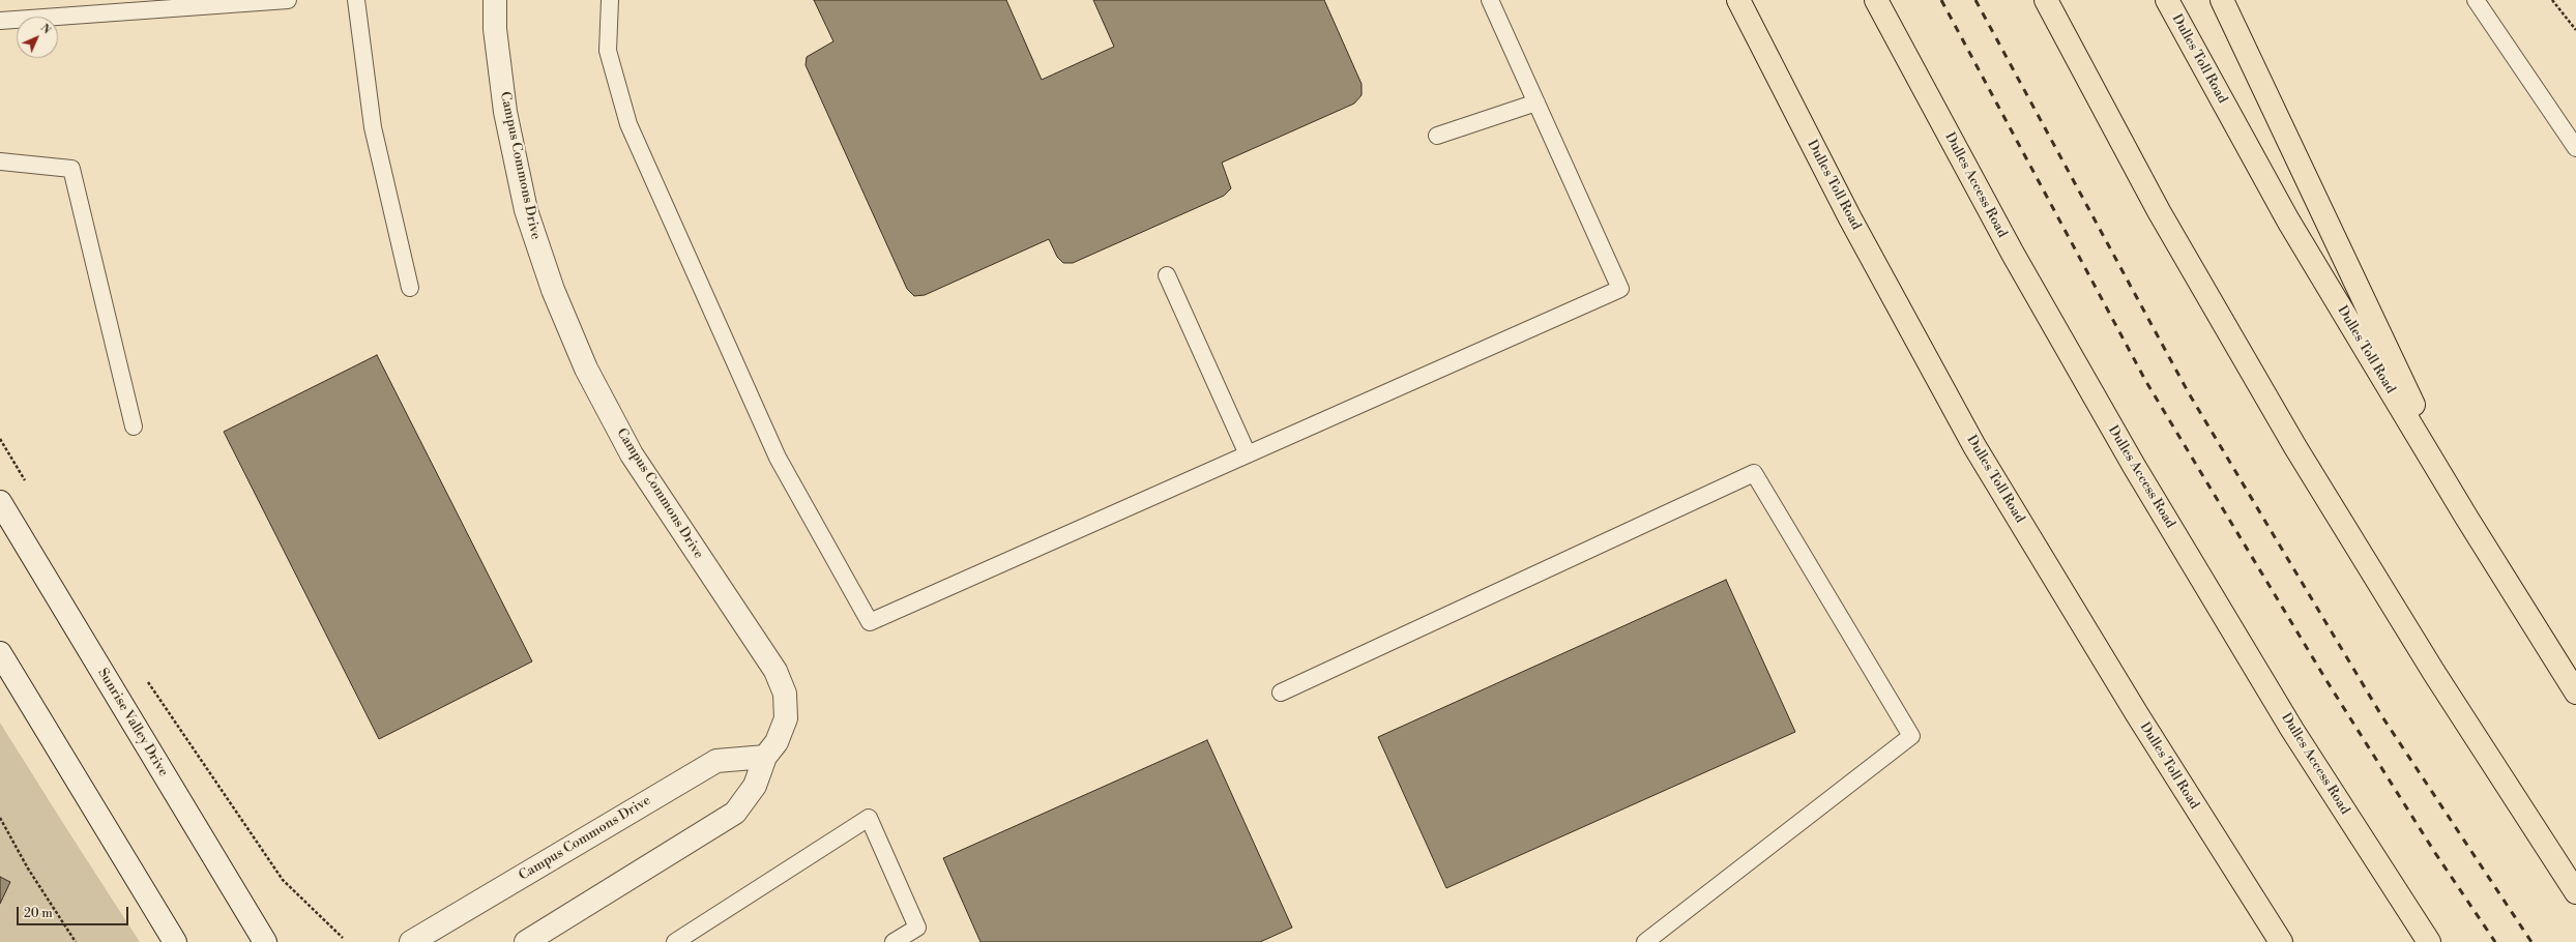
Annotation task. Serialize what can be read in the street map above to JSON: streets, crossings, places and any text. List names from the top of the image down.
{
  "streets": {
    "highway": ["Dulles Toll Road", "Dulles Access Road"],
    "street": ["Campus Commons Drive", "Sunrise Valley Drive"]
  },
  "scale_bar": "20 m",
  "north": "top right"
}
